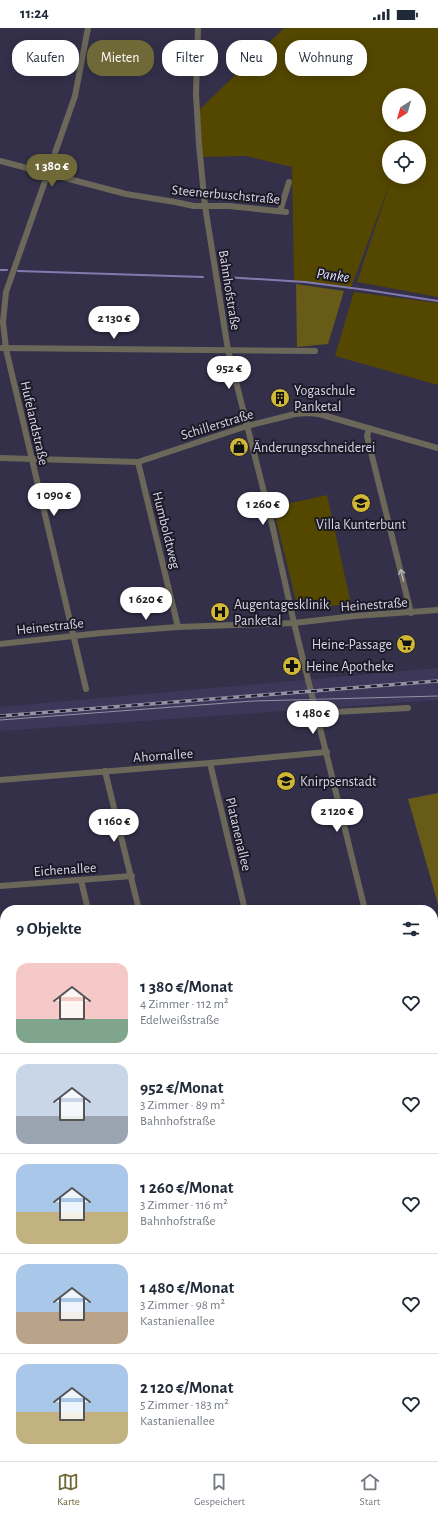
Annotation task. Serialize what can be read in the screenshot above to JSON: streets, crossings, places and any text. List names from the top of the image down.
{
  "streets": {
    "street": [
      "Steenerbuschstraße",
      "Bahnhofstraße",
      "Hufelandstraße",
      "Schillerstraße",
      "Humboldtweg",
      "Heinestraße",
      "Ahornallee",
      "Platanenallee",
      "Eichenallee"
    ]
  },
  "crossings": [
    ["Steenerbuschstraße", "Bahnhofstraße"],
    ["Steenerbuschstraße", "Hufelandstraße"],
    ["Bahnhofstraße", "Schillerstraße"],
    ["Bahnhofstraße", "Heinestraße"],
    ["Bahnhofstraße", "Ahornallee"],
    ["Hufelandstraße", "Schillerstraße"],
    ["Hufelandstraße", "Heinestraße"],
    ["Schillerstraße", "Humboldtweg"],
    ["Humboldtweg", "Heinestraße"],
    ["Ahornallee", "Platanenallee"]
  ],
  "water": ["Panke"],
  "places": {
    "building": ["Yogaschule Panketal"],
    "shop": ["Änderungsschneiderei"],
    "school or university": ["Villa Kunterbunt", "Knirpsenstadt"],
    "hospital": ["Augentagesklinik Panketal"],
    "supermarket": ["Heine-Passage"],
    "pharmacy": ["Heine Apotheke"]
  },
  "north": "bottom left",
  "page": {
    "status": "11:24",
    "chip": [
      "Kaufen",
      "Mieten",
      "Filter",
      "Neu",
      "Wohnung"
    ],
    "price": [
      "1 380 €",
      "2 130 €",
      "952 €",
      "1 090 €",
      "1 260 €",
      "1 620 €",
      "1 480 €",
      "2 120 €",
      "1 160 €"
    ],
    "heading": "9 Objekte",
    "list": [
      {
        "name": "1 380 €/Monat",
        "note": "4 Zimmer · 112 m² · Edelweißstraße"
      },
      {
        "name": "952 €/Monat",
        "note": "3 Zimmer · 89 m² · Bahnhofstraße"
      },
      {
        "name": "1 260 €/Monat",
        "note": "3 Zimmer · 116 m² · Bahnhofstraße"
      },
      {
        "name": "1 480 €/Monat",
        "note": "3 Zimmer · 98 m² · Kastanienallee"
      },
      {
        "name": "2 120 €/Monat",
        "note": "5 Zimmer · 183 m² · Kastanienallee"
      }
    ],
    "tabs": ["Karte", "Gespeichert", "Start"]
  }
}
